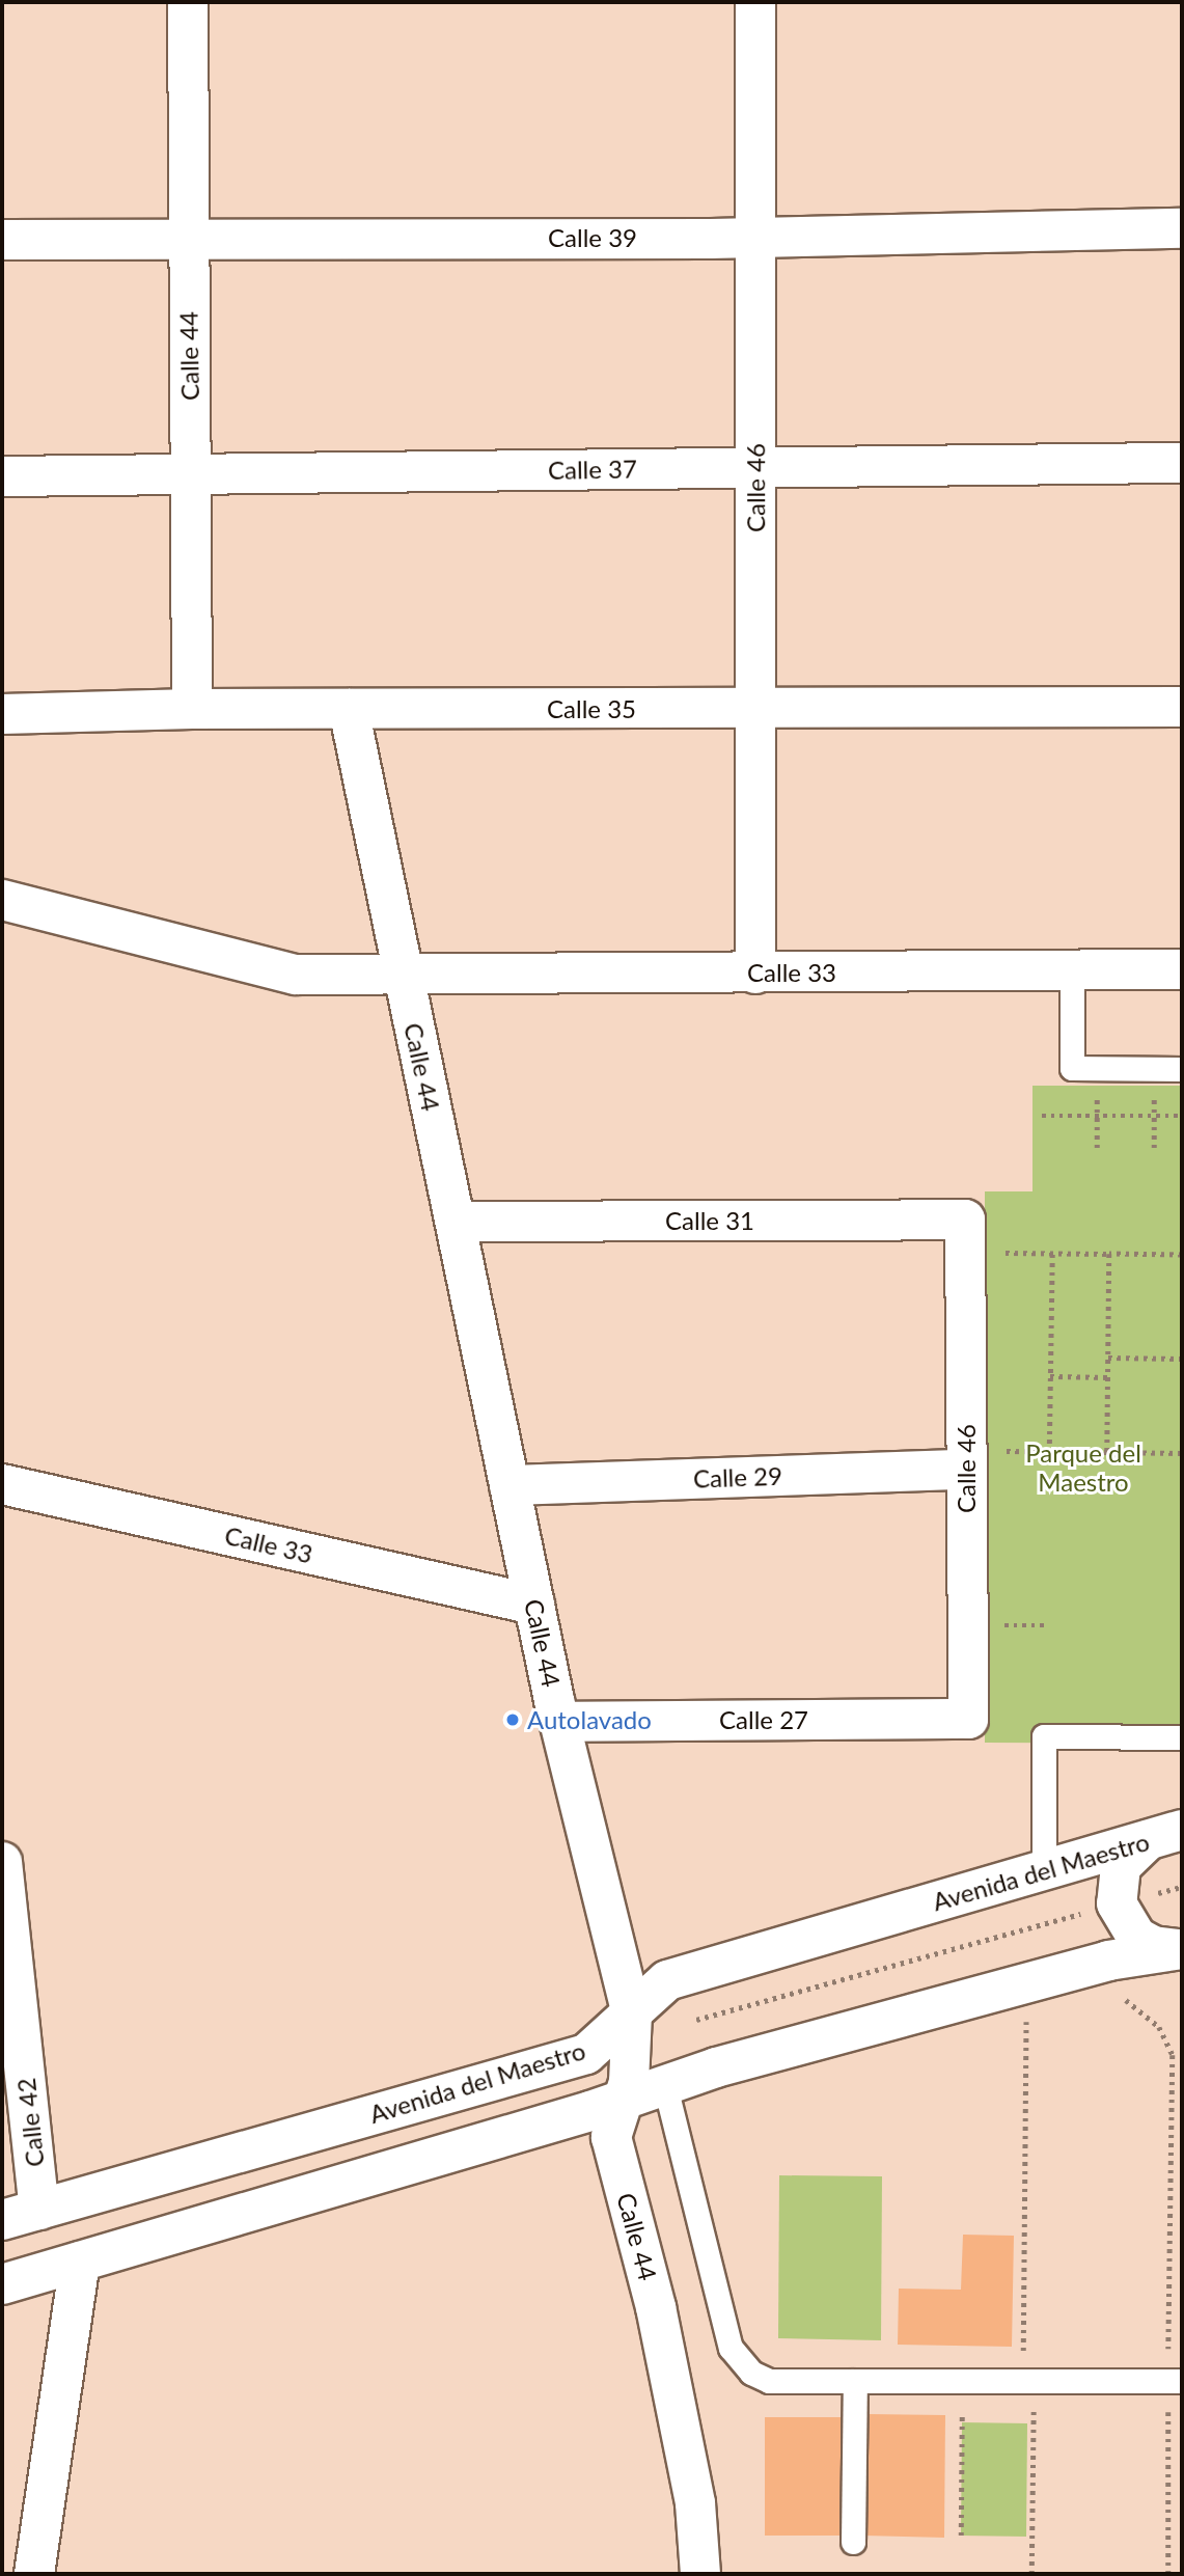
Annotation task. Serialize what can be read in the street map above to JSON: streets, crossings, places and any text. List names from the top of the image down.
{
  "streets": {
    "street": [
      "Calle 39",
      "Calle 44",
      "Calle 37",
      "Calle 46",
      "Calle 35",
      "Calle 33",
      "Calle 31",
      "Calle 29",
      "Calle 27",
      "Avenida del Maestro",
      "Calle 42"
    ]
  },
  "crossings": [
    ["Calle 39", "Calle 44"],
    ["Calle 39", "Calle 46"],
    ["Calle 44", "Calle 37"],
    ["Calle 44", "Calle 35"],
    ["Calle 44", "Calle 33"],
    ["Calle 44", "Calle 31"],
    ["Calle 44", "Calle 29"],
    ["Calle 44", "Calle 27"],
    ["Calle 44", "Avenida del Maestro"],
    ["Calle 37", "Calle 46"],
    ["Calle 46", "Calle 35"],
    ["Calle 46", "Calle 33"],
    ["Calle 46", "Calle 31"],
    ["Calle 46", "Calle 29"],
    ["Calle 46", "Calle 27"],
    ["Avenida del Maestro", "Calle 42"]
  ],
  "parks": ["Parque del Maestro"],
  "places": ["Autolavado"]
}
